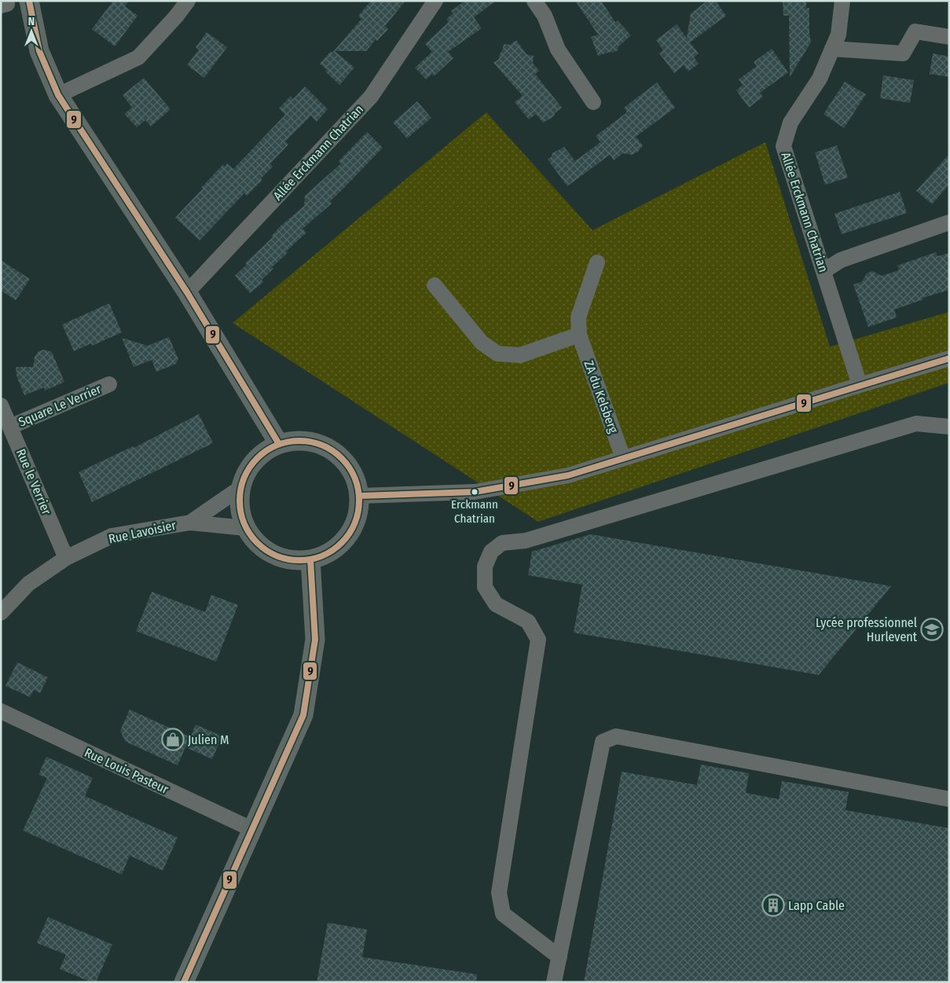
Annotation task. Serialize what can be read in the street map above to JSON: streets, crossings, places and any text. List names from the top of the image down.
{
  "streets": {
    "street": [
      "Allée Erckmann Chatrian",
      "ZA du Kelsberg",
      "Square Le Verrier",
      "Rue le Verrier",
      "Rue Lavoisier",
      "Rue Louis Pasteur"
    ]
  },
  "crossings": [
    ["Square Le Verrier", "Rue le Verrier"],
    ["Rue le Verrier", "Rue Lavoisier"]
  ],
  "places": {
    "other": ["Erckmann Chatrian"],
    "school or university": ["Lycée professionnel Hurlevent"],
    "shop": ["Julien M"],
    "building": ["Lapp Cable"]
  },
  "lines": ["transit line 9"],
  "north": "top"
}
